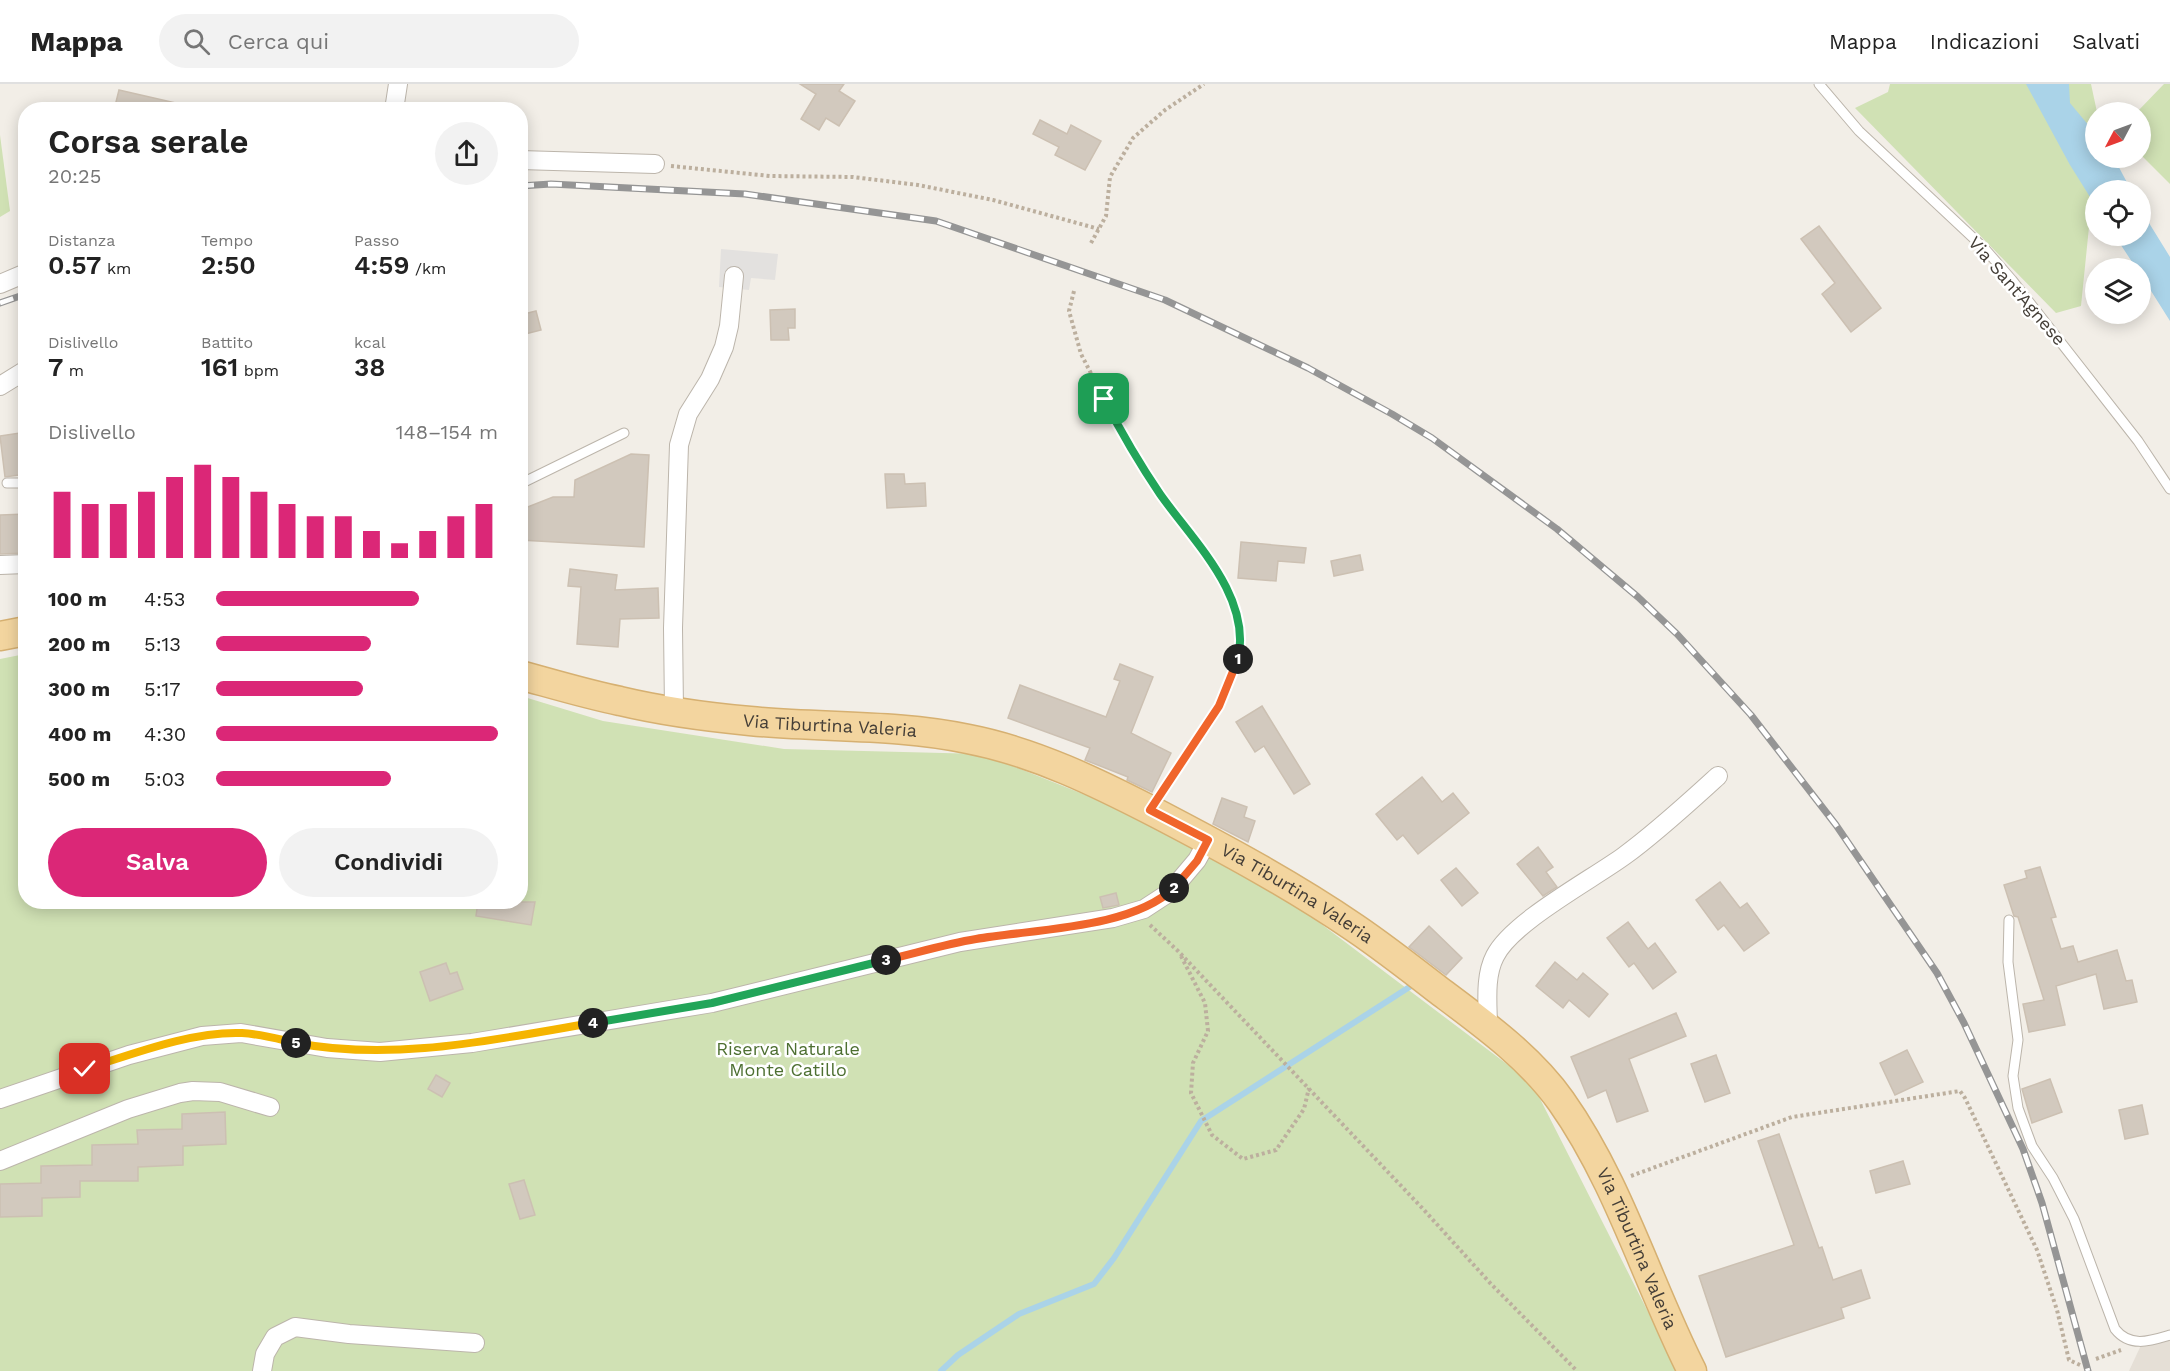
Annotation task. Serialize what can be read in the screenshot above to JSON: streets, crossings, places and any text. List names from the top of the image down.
{
  "streets": {
    "main road": ["Via Tiburtina Valeria"],
    "lane": ["Via Sant'Agnese"]
  },
  "parks": ["Riserva Naturale Monte Catillo"],
  "north": "bottom left",
  "page": {
    "header": "Mappa",
    "search": "Cerca qui",
    "nav": ["Mappa", "Indicazioni", "Salvati"],
    "heading": ["Corsa serale", "20:25"],
    "stats": [
      ["Distanza", "0.57 km"],
      ["Tempo", "2:50"],
      ["Passo", "4:59 /km"],
      ["Dislivello", "7 m"],
      ["Battito", "161 bpm"],
      ["kcal", "38"]
    ],
    "chart": ["Dislivello", "148–154 m"],
    "list": [
      {
        "name": "100 m",
        "note": "4:53"
      },
      {
        "name": "200 m",
        "note": "5:13"
      },
      {
        "name": "300 m",
        "note": "5:17"
      },
      {
        "name": "400 m",
        "note": "4:30"
      },
      {
        "name": "500 m",
        "note": "5:03"
      }
    ],
    "pins": [
      "1",
      "2",
      "3",
      "4",
      "5"
    ],
    "buttons": ["Salva", "Condividi"]
  }
}
